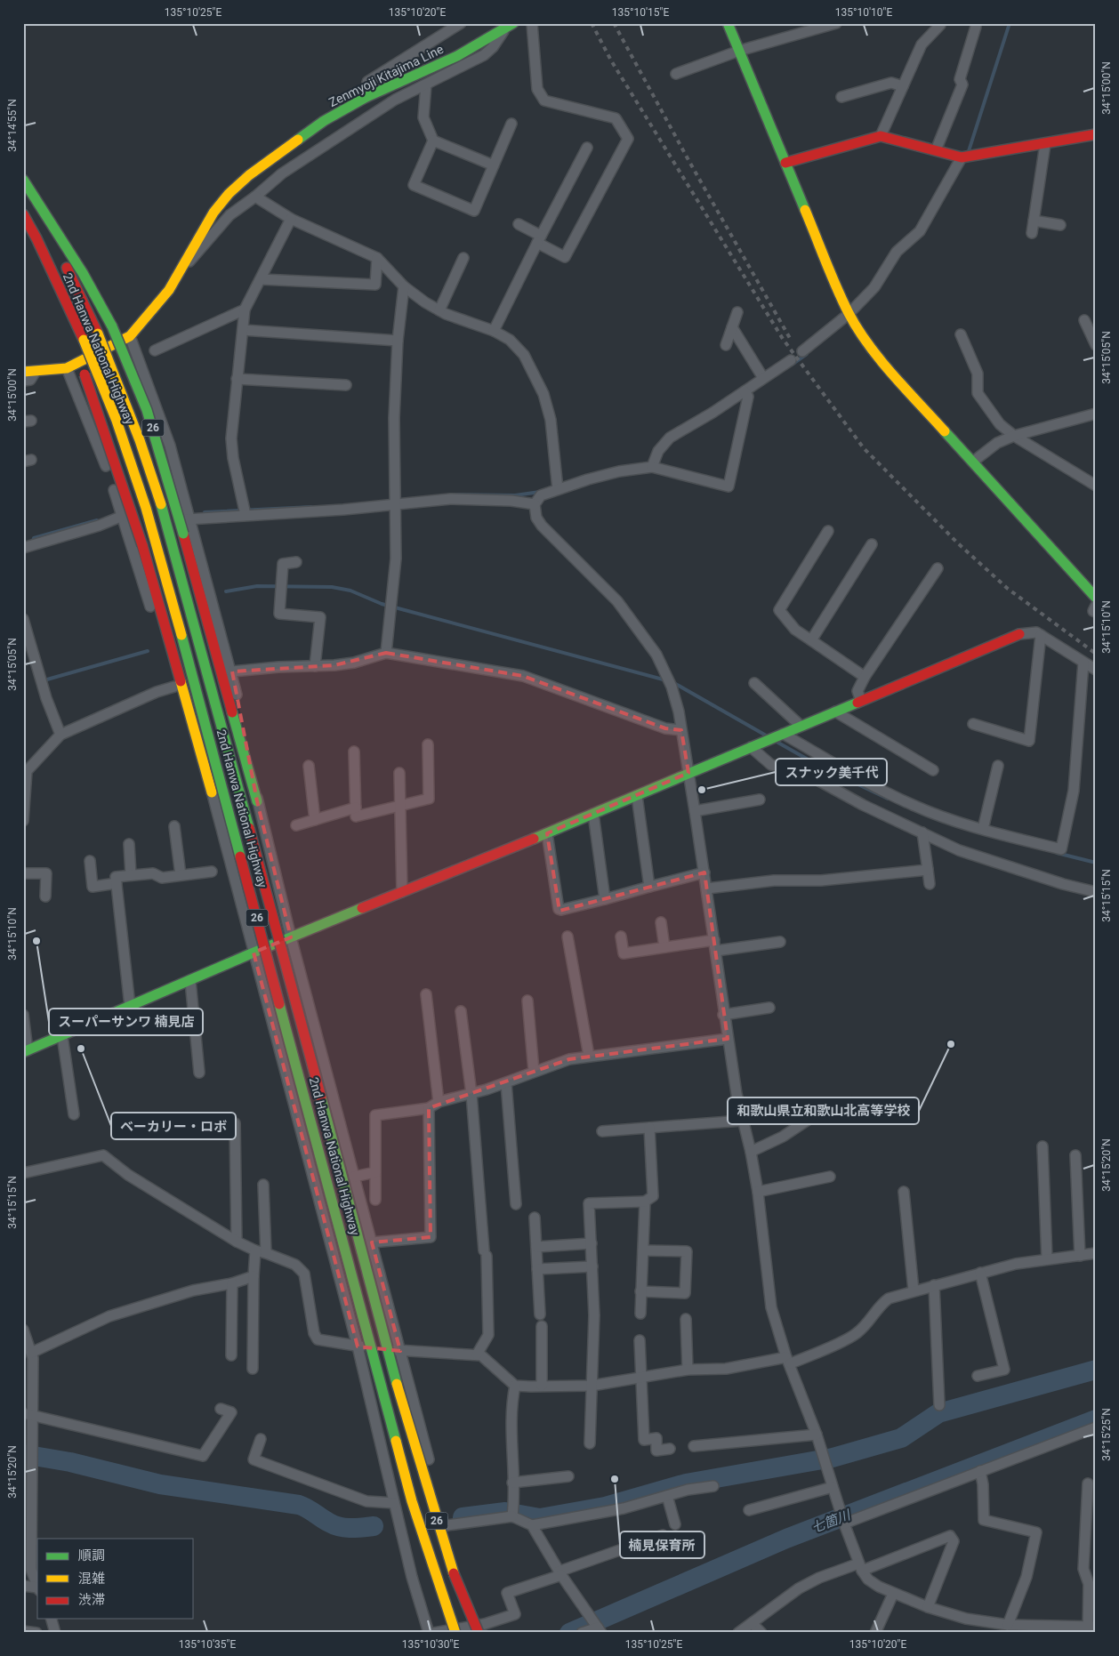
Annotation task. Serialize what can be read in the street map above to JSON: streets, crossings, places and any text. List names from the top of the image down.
{
  "streets": {
    "main road": ["Zenmyoji Kitajima Line", "2nd Hanwa National Highway", "26"]
  },
  "crossings": [
    ["2nd Hanwa National Highway", "26"]
  ],
  "water": ["七箇川"],
  "places": [
    "スナック美千代",
    "スーパーサンワ 楠見店",
    "和歌山県立和歌山北高等学校",
    "ベーカリー・ロボ",
    "楠見保育所"
  ],
  "legend": ["順調", "混雑", "渋滞"],
  "coordinates": [
    "135°10'25\"E",
    "135°10'20\"E",
    "135°10'15\"E",
    "135°10'10\"E",
    "34°15'00\"N",
    "34°14'55\"N",
    "34°15'05\"N",
    "34°15'10\"N",
    "34°15'15\"N",
    "34°15'20\"N",
    "34°15'25\"N",
    "135°10'35\"E",
    "135°10'30\"E"
  ]
}
